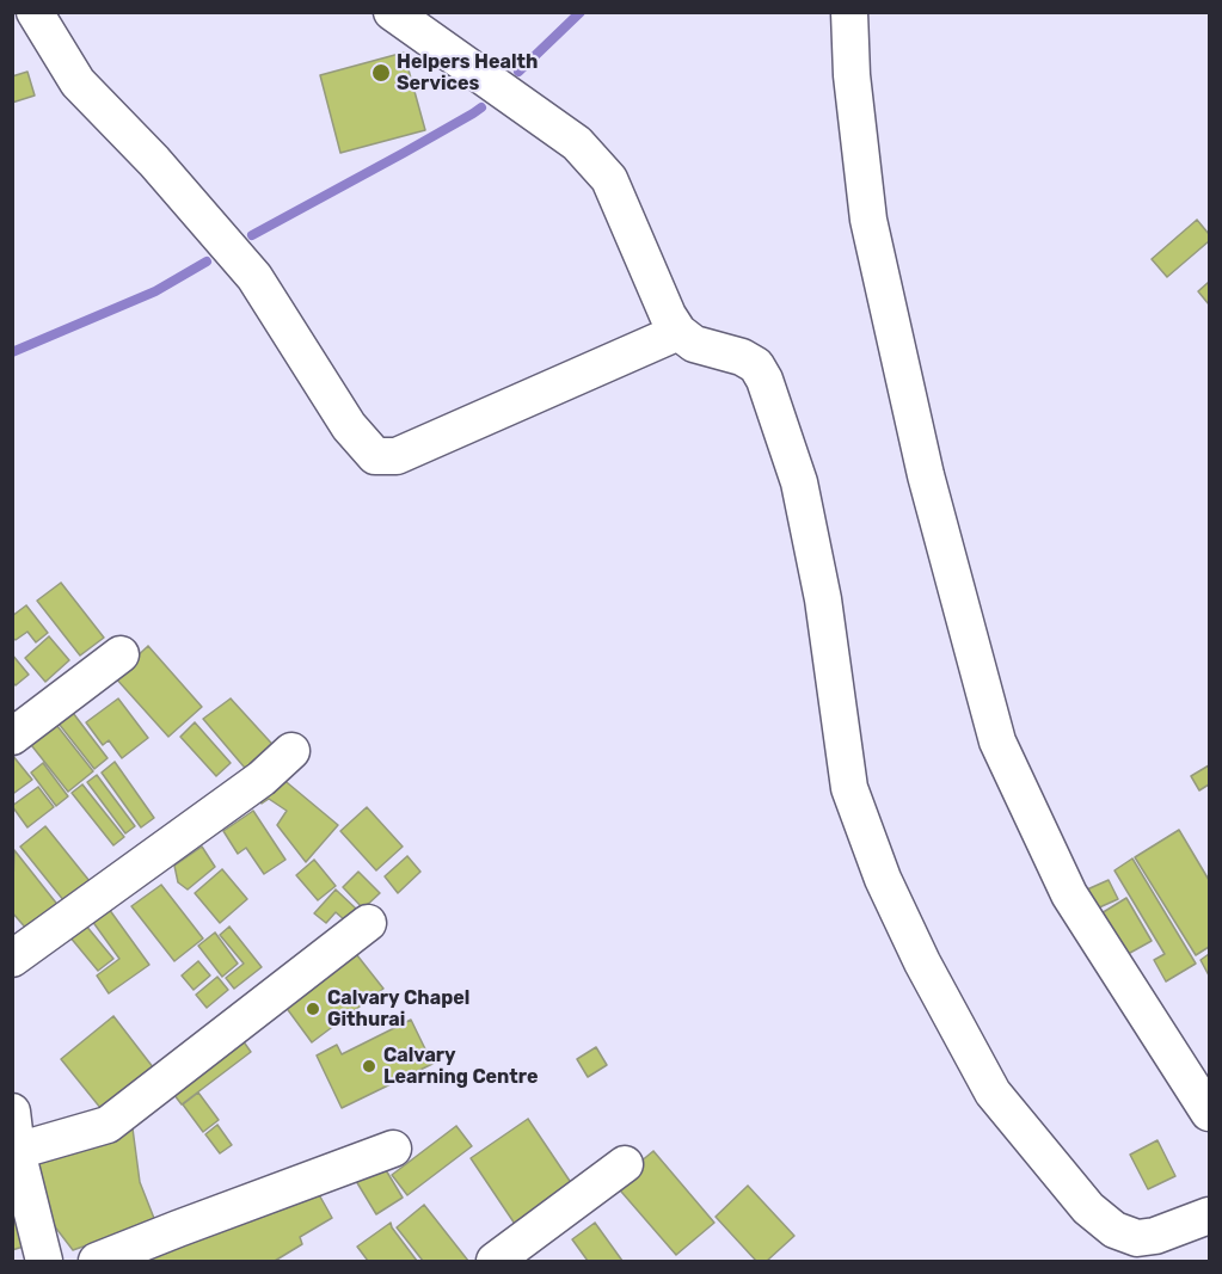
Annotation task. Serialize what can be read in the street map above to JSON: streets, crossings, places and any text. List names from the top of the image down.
{
  "places": ["Helpers Health Services", "Calvary Chapel Githurai", "Calvary Learning Centre"]
}
